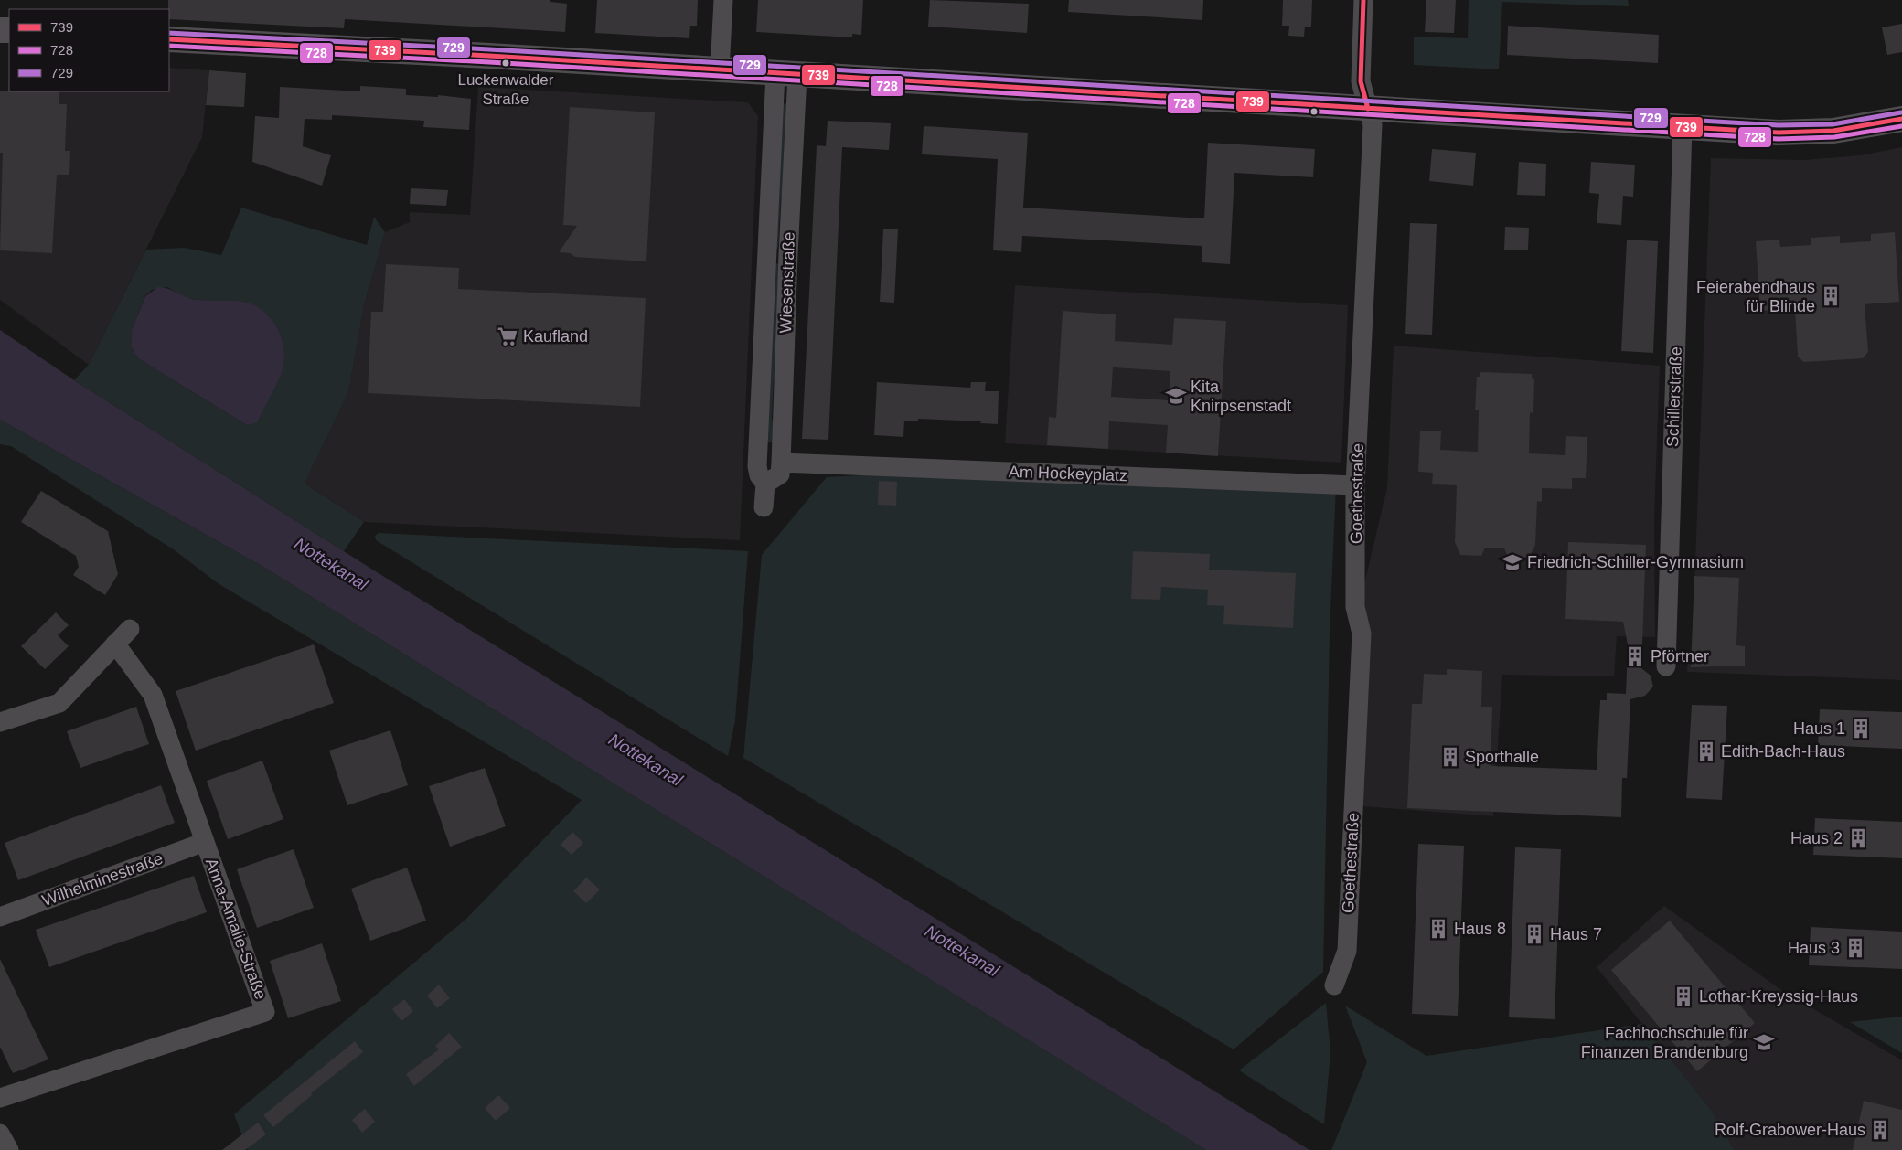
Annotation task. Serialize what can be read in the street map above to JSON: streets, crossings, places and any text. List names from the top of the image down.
{
  "streets": {
    "street": [
      "Wiesenstraße",
      "Schillerstraße",
      "Am Hockeyplatz",
      "Goethestraße",
      "Wilhelminestraße",
      "Anna-Amalie-Straße"
    ]
  },
  "crossings": [
    ["Wiesenstraße", "Am Hockeyplatz"],
    ["Am Hockeyplatz", "Goethestraße"],
    ["Wilhelminestraße", "Anna-Amalie-Straße"]
  ],
  "water": ["Nottekanal"],
  "places": {
    "other": ["Luckenwalder Straße"],
    "building": [
      "Feierabendhaus für Blinde",
      "Pförtner",
      "Haus 1",
      "Edith-Bach-Haus",
      "Sporthalle",
      "Haus 2",
      "Haus 8",
      "Haus 7",
      "Haus 3",
      "Lothar-Kreyssig-Haus",
      "Rolf-Grabower-Haus"
    ],
    "supermarket": ["Kaufland"],
    "school or university": ["Kita Knirpsenstadt", "Friedrich-Schiller-Gymnasium", "Fachhochschule für Finanzen Brandenburg"]
  },
  "lines": ["transit line 739", "transit line 729", "transit line 728"],
  "legend": ["739", "728", "729"]
}
